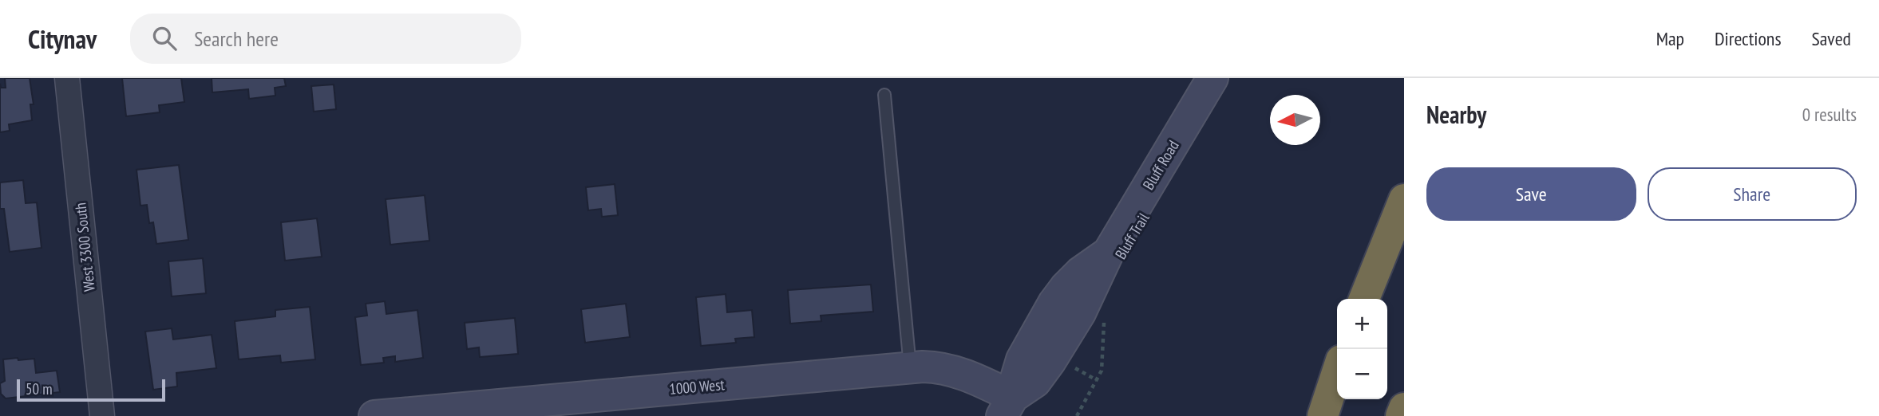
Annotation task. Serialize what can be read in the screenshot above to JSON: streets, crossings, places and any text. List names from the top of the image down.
{
  "streets": {
    "main road": ["Bluff Road", "1000 West"],
    "street": ["West 3300 South"]
  },
  "crossings": [
    ["Bluff Road", "1000 West"]
  ],
  "scale_bar": "50 m",
  "north": "left",
  "page": {
    "header": "Citynav",
    "search": "Search here",
    "nav": ["Map", "Directions", "Saved"],
    "heading": ["Nearby", "0 results"],
    "buttons": ["Save", "Share"],
    "map_buttons": ["+", "−"],
    "scale": "50 m"
  }
}
